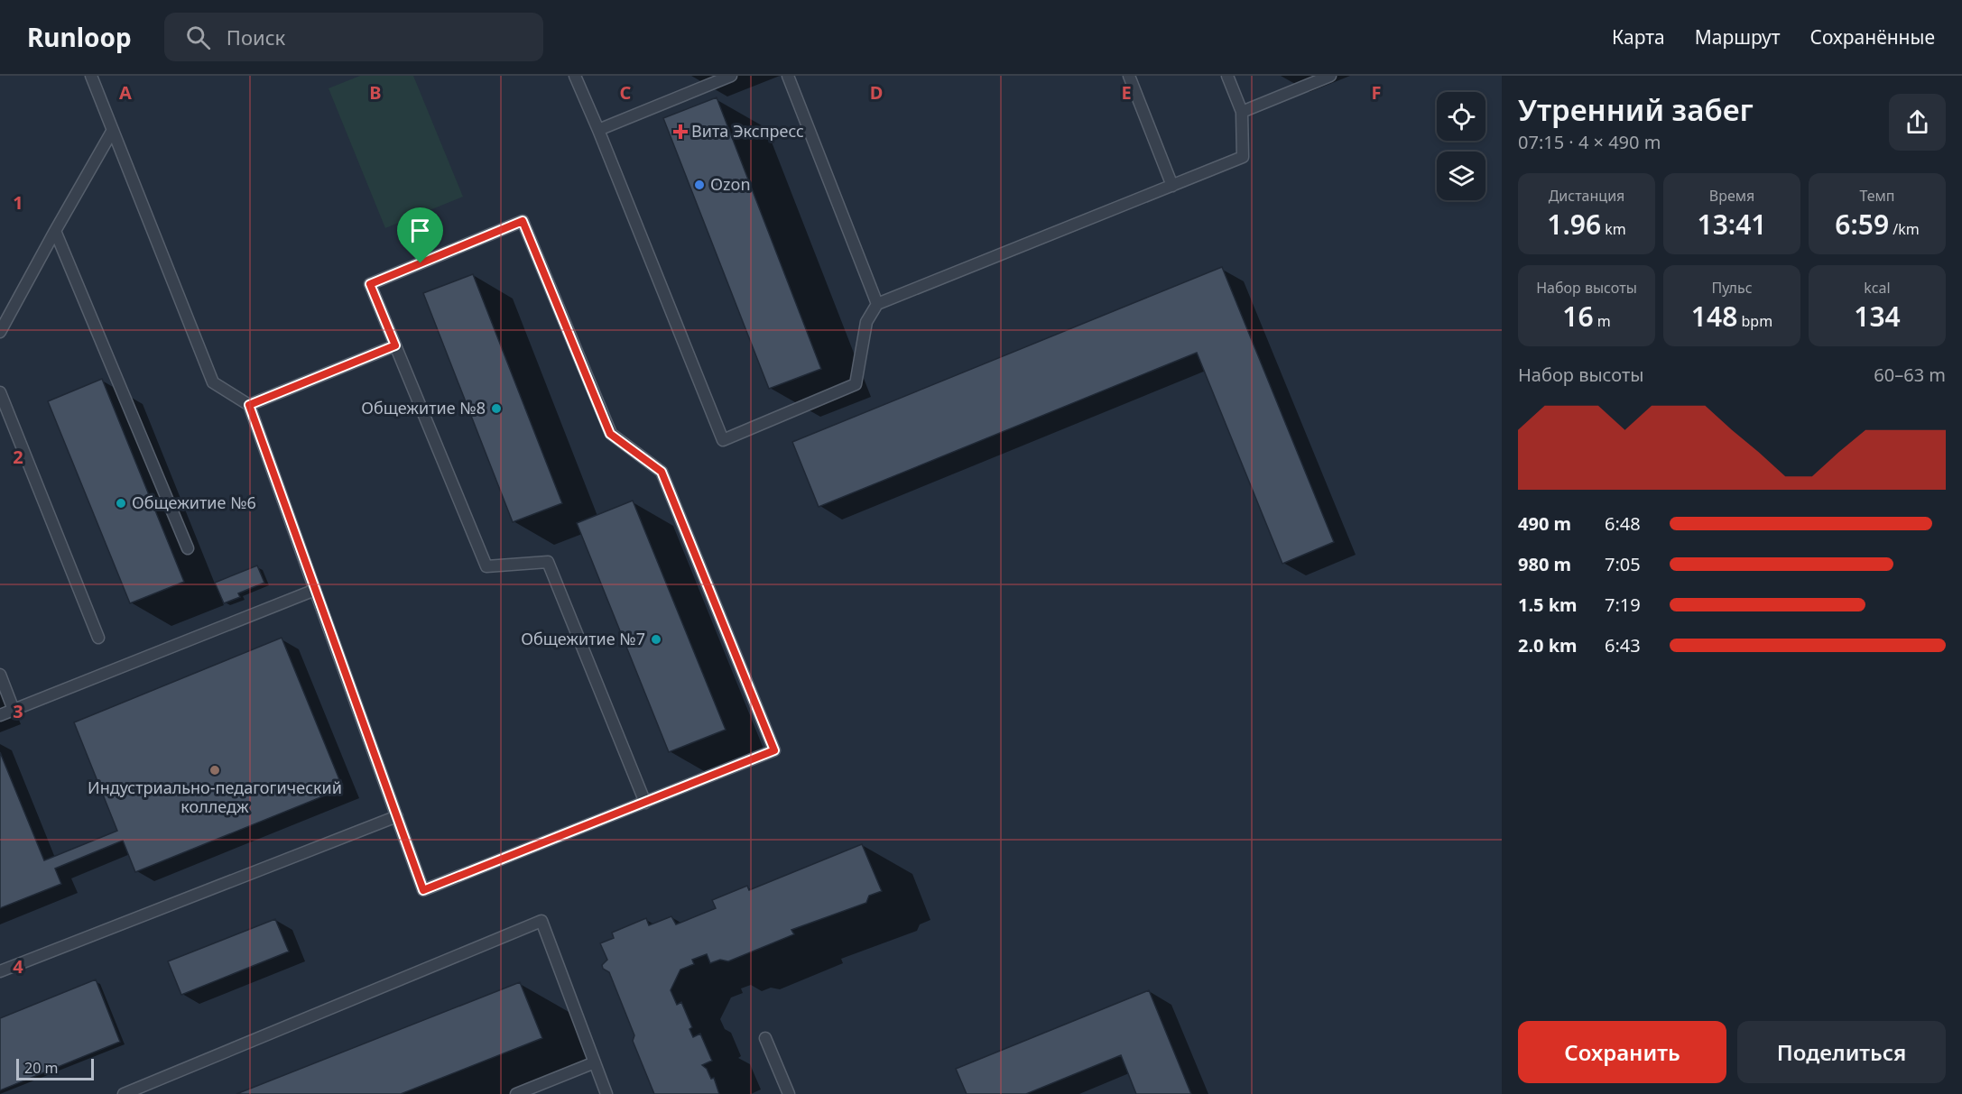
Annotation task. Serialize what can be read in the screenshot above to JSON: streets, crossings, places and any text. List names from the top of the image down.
{
  "places": {
    "health": ["Вита Экспресс"],
    "other": [
      "Ozon",
      "Общежитие №8",
      "Общежитие №6",
      "Общежитие №7",
      "Индустриально-педагогический колледж"
    ]
  },
  "scale_bar": "20 m",
  "page": {
    "header": "Runloop",
    "search": "Поиск",
    "nav": ["Карта", "Маршрут", "Сохранённые"],
    "heading": ["Утренний забег", "07:15 · 4 × 490 m"],
    "stats": [
      ["Дистанция", "1.96 km"],
      ["Время", "13:41"],
      ["Темп", "6:59 /km"],
      ["Набор высоты", "16 m"],
      ["Пульс", "148 bpm"],
      ["kcal", "134"]
    ],
    "chart": ["Набор высоты", "60–63 m"],
    "list": [
      {
        "name": "490 m",
        "note": "6:48"
      },
      {
        "name": "980 m",
        "note": "7:05"
      },
      {
        "name": "1.5 km",
        "note": "7:19"
      },
      {
        "name": "2.0 km",
        "note": "6:43"
      }
    ],
    "buttons": ["Сохранить", "Поделиться"],
    "scale": "20 m"
  },
  "grid": {
    "columns": [
      "A",
      "B",
      "C",
      "D",
      "E",
      "F"
    ],
    "rows": [
      "1",
      "2",
      "3",
      "4"
    ]
  }
}
